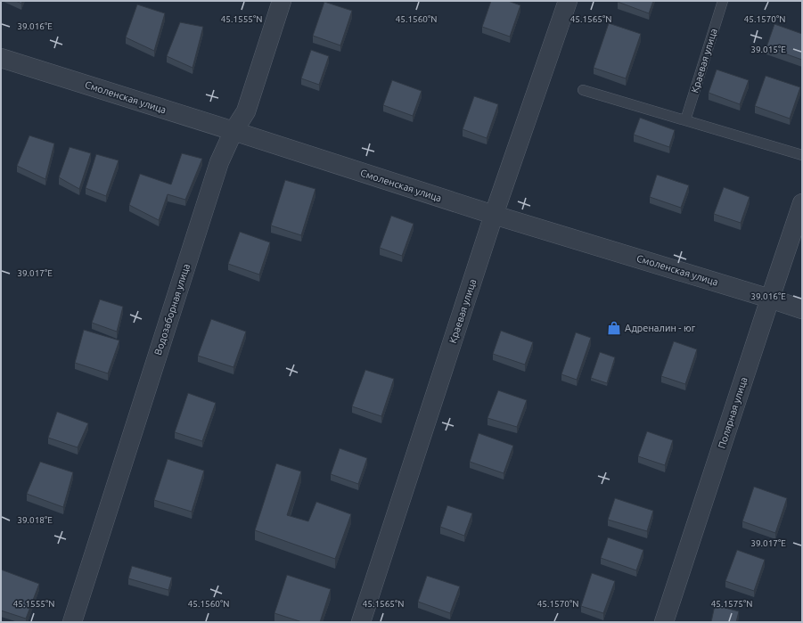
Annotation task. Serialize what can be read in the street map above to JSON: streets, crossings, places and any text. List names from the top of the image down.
{
  "streets": {
    "street": [
      "Краевая улица",
      "Смоленская улица",
      "Водозаборная улица",
      "Полярная улица"
    ]
  },
  "crossings": [
    ["Краевая улица", "Смоленская улица"],
    ["Смоленская улица", "Водозаборная улица"],
    ["Смоленская улица", "Полярная улица"]
  ],
  "places": {
    "shop": ["Адреналин - юг"]
  },
  "coordinates": [
    "45.1555°N",
    "45.1560°N",
    "45.1565°N",
    "45.1570°N",
    "39.016°E",
    "39.015°E",
    "39.017°E",
    "39.018°E",
    "45.1575°N"
  ]
}
